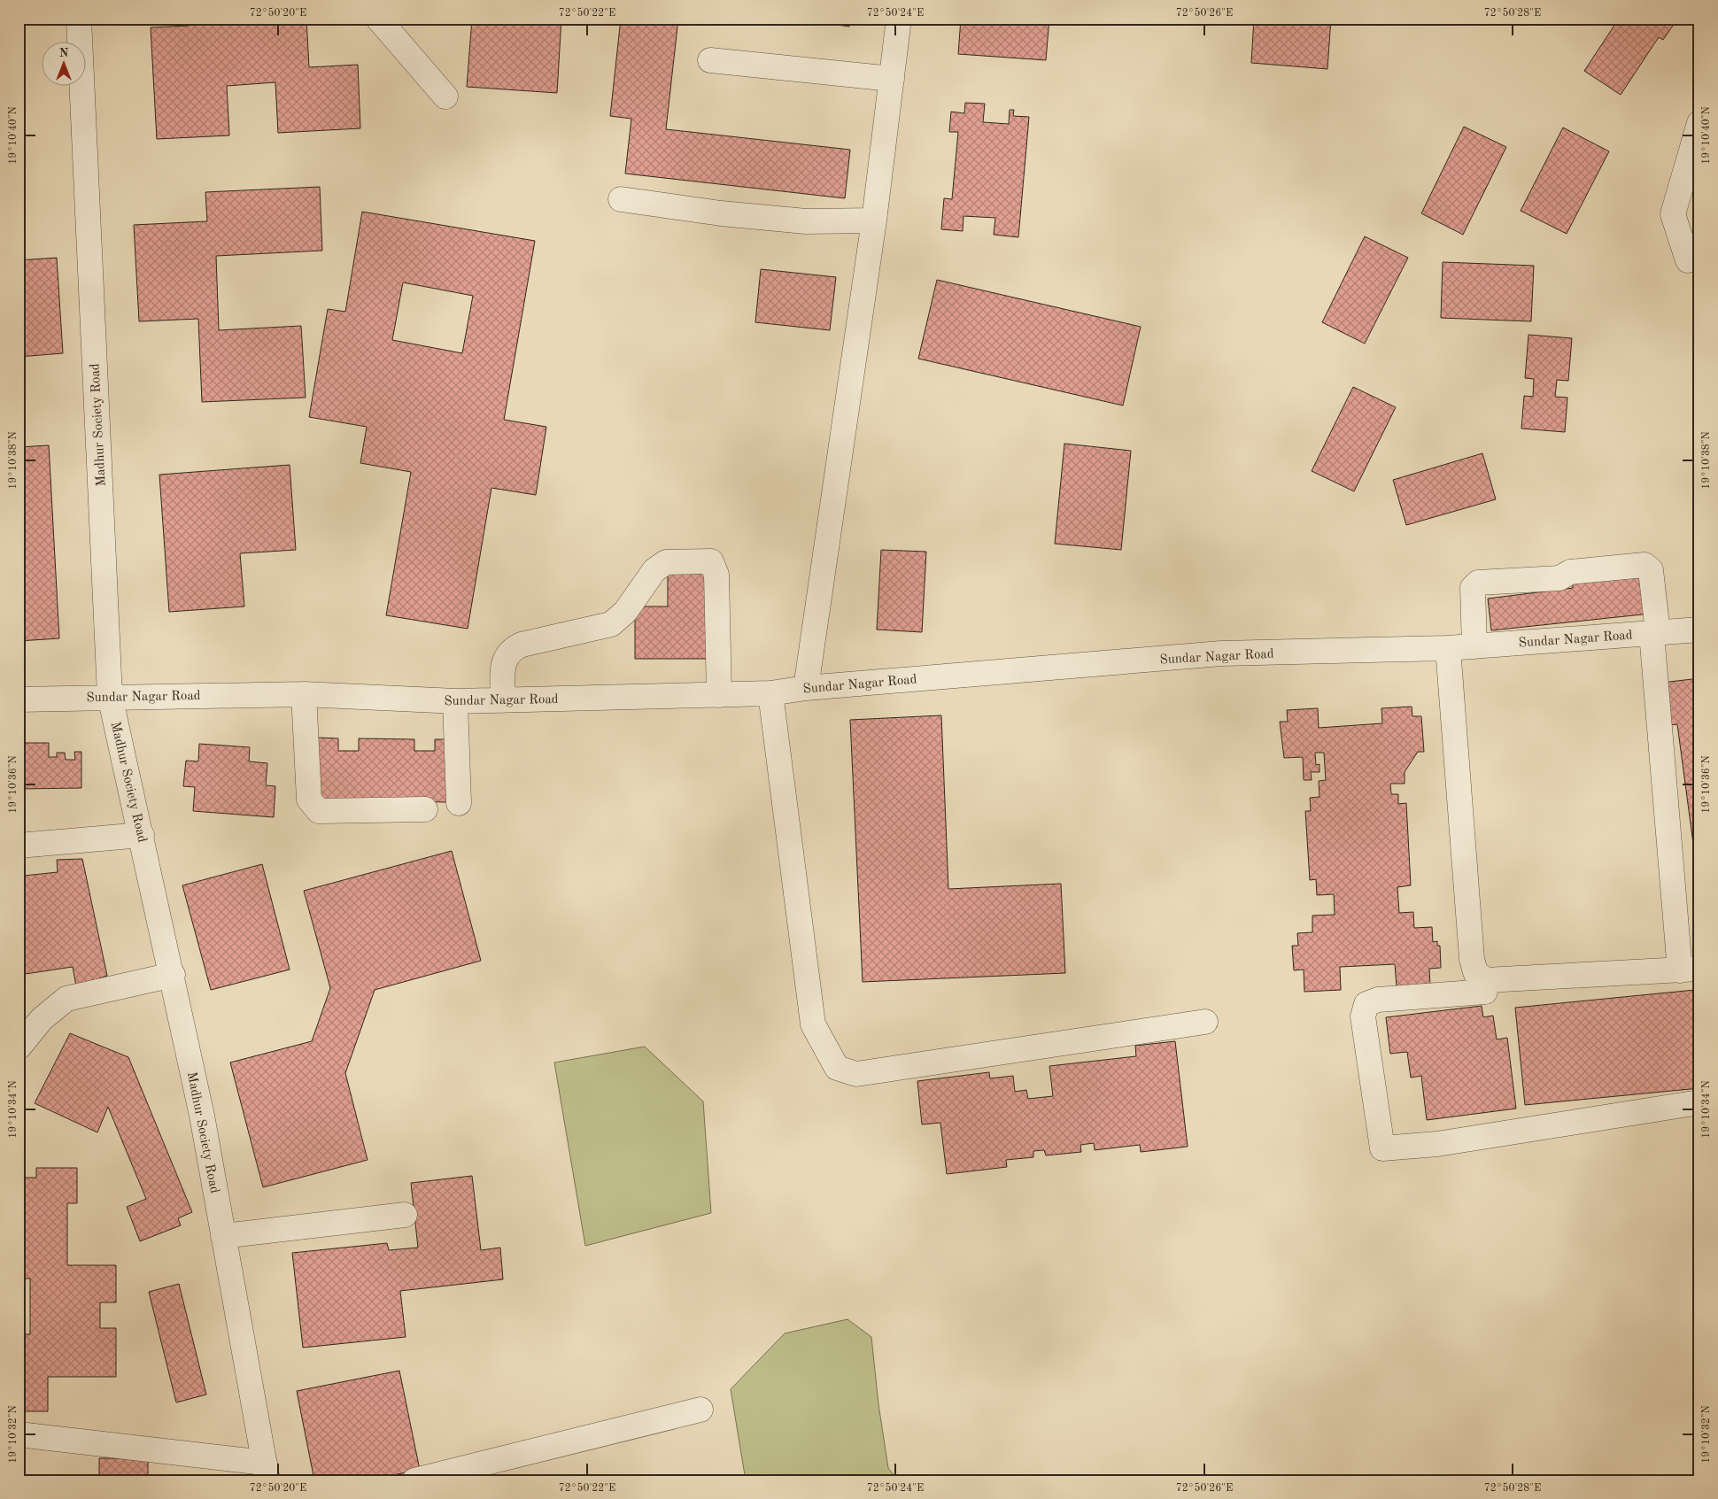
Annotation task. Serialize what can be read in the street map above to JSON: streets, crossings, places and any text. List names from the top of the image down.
{
  "streets": {
    "street": ["Madhur Society Road", "Sundar Nagar Road"]
  },
  "crossings": [
    ["Madhur Society Road", "Sundar Nagar Road"]
  ],
  "north": "top",
  "coordinates": [
    "72°50'20\"E",
    "72°50'22\"E",
    "72°50'24\"E",
    "72°50'26\"E",
    "72°50'28\"E",
    "19°10'40\"N",
    "19°10'38\"N",
    "19°10'36\"N",
    "19°10'34\"N",
    "19°10'32\"N"
  ]
}
